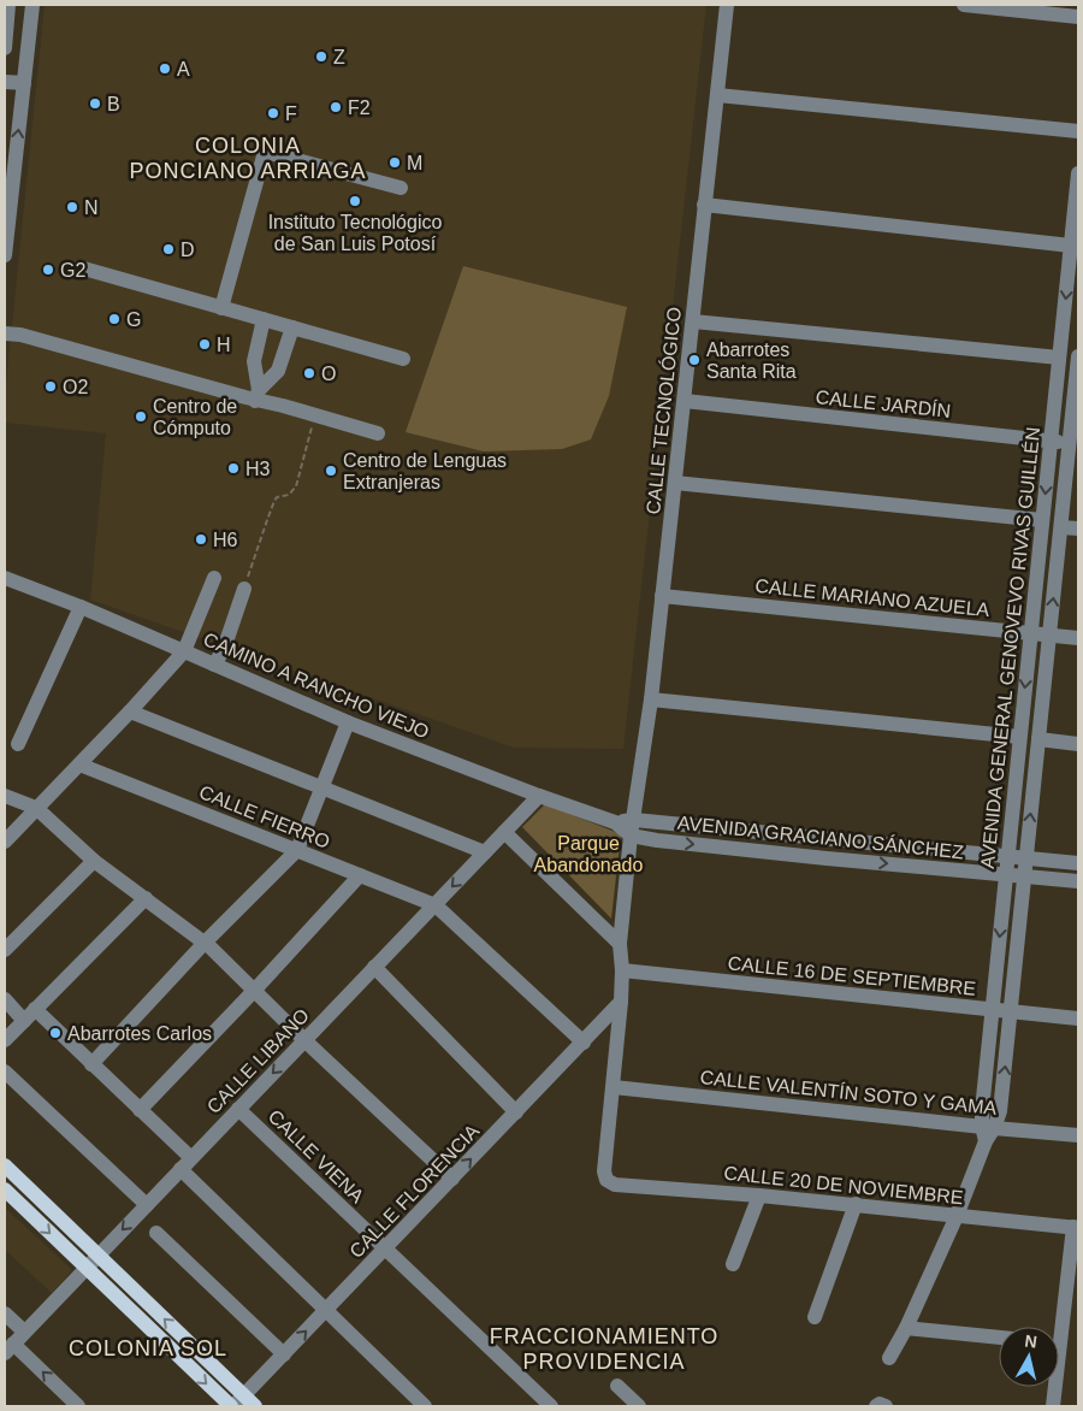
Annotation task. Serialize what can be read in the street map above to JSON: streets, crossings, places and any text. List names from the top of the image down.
{
  "streets": {
    "street": [
      "CALLE JARDÍN",
      "CALLE TECNOLÓGICO",
      "CALLE MARIANO AZUELA",
      "AVENIDA GENERAL GENOVEVO RIVAS GUILLÉN",
      "CAMINO A RANCHO VIEJO",
      "CALLE FIERRO",
      "AVENIDA GRACIANO SÁNCHEZ",
      "CALLE 16 DE SEPTIEMBRE",
      "CALLE LIBANO",
      "CALLE VALENTÍN SOTO Y GAMA",
      "CALLE VIENA",
      "CALLE 20 DE NOVIEMBRE",
      "CALLE FLORENCIA"
    ]
  },
  "crossings": [
    ["CALLE JARDÍN", "CALLE TECNOLÓGICO"],
    ["CALLE JARDÍN", "AVENIDA GENERAL GENOVEVO RIVAS GUILLÉN"],
    ["CALLE TECNOLÓGICO", "CALLE MARIANO AZUELA"],
    ["CALLE TECNOLÓGICO", "CAMINO A RANCHO VIEJO"],
    ["CALLE TECNOLÓGICO", "AVENIDA GRACIANO SÁNCHEZ"],
    ["CALLE TECNOLÓGICO", "CALLE 16 DE SEPTIEMBRE"],
    ["CALLE TECNOLÓGICO", "CALLE VALENTÍN SOTO Y GAMA"],
    ["CALLE TECNOLÓGICO", "CALLE 20 DE NOVIEMBRE"],
    ["CALLE TECNOLÓGICO", "CALLE FLORENCIA"],
    ["CALLE MARIANO AZUELA", "AVENIDA GENERAL GENOVEVO RIVAS GUILLÉN"],
    ["AVENIDA GENERAL GENOVEVO RIVAS GUILLÉN", "AVENIDA GRACIANO SÁNCHEZ"],
    ["AVENIDA GENERAL GENOVEVO RIVAS GUILLÉN", "CALLE 16 DE SEPTIEMBRE"],
    ["AVENIDA GENERAL GENOVEVO RIVAS GUILLÉN", "CALLE VALENTÍN SOTO Y GAMA"],
    ["CAMINO A RANCHO VIEJO", "AVENIDA GRACIANO SÁNCHEZ"],
    ["CAMINO A RANCHO VIEJO", "CALLE LIBANO"],
    ["CALLE FIERRO", "CALLE LIBANO"],
    ["CALLE LIBANO", "CALLE VIENA"],
    ["CALLE VIENA", "CALLE FLORENCIA"]
  ],
  "districts": ["COLONIA PONCIANO ARRIAGA", "FRACCIONAMIENTO PROVIDENCIA", "COLONIA SOL"],
  "parks": ["Parque Abandonado"],
  "places": [
    "Z",
    "A",
    "B",
    "F2",
    "F",
    "M",
    "Instituto Tecnológico de San Luis Potosí",
    "N",
    "D",
    "G2",
    "G",
    "H",
    "Abarrotes Santa Rita",
    "O",
    "O2",
    "Centro de Cómputo",
    "H3",
    "Centro de Lenguas Extranjeras",
    "H6",
    "Abarrotes Carlos"
  ],
  "north": "top"
}
